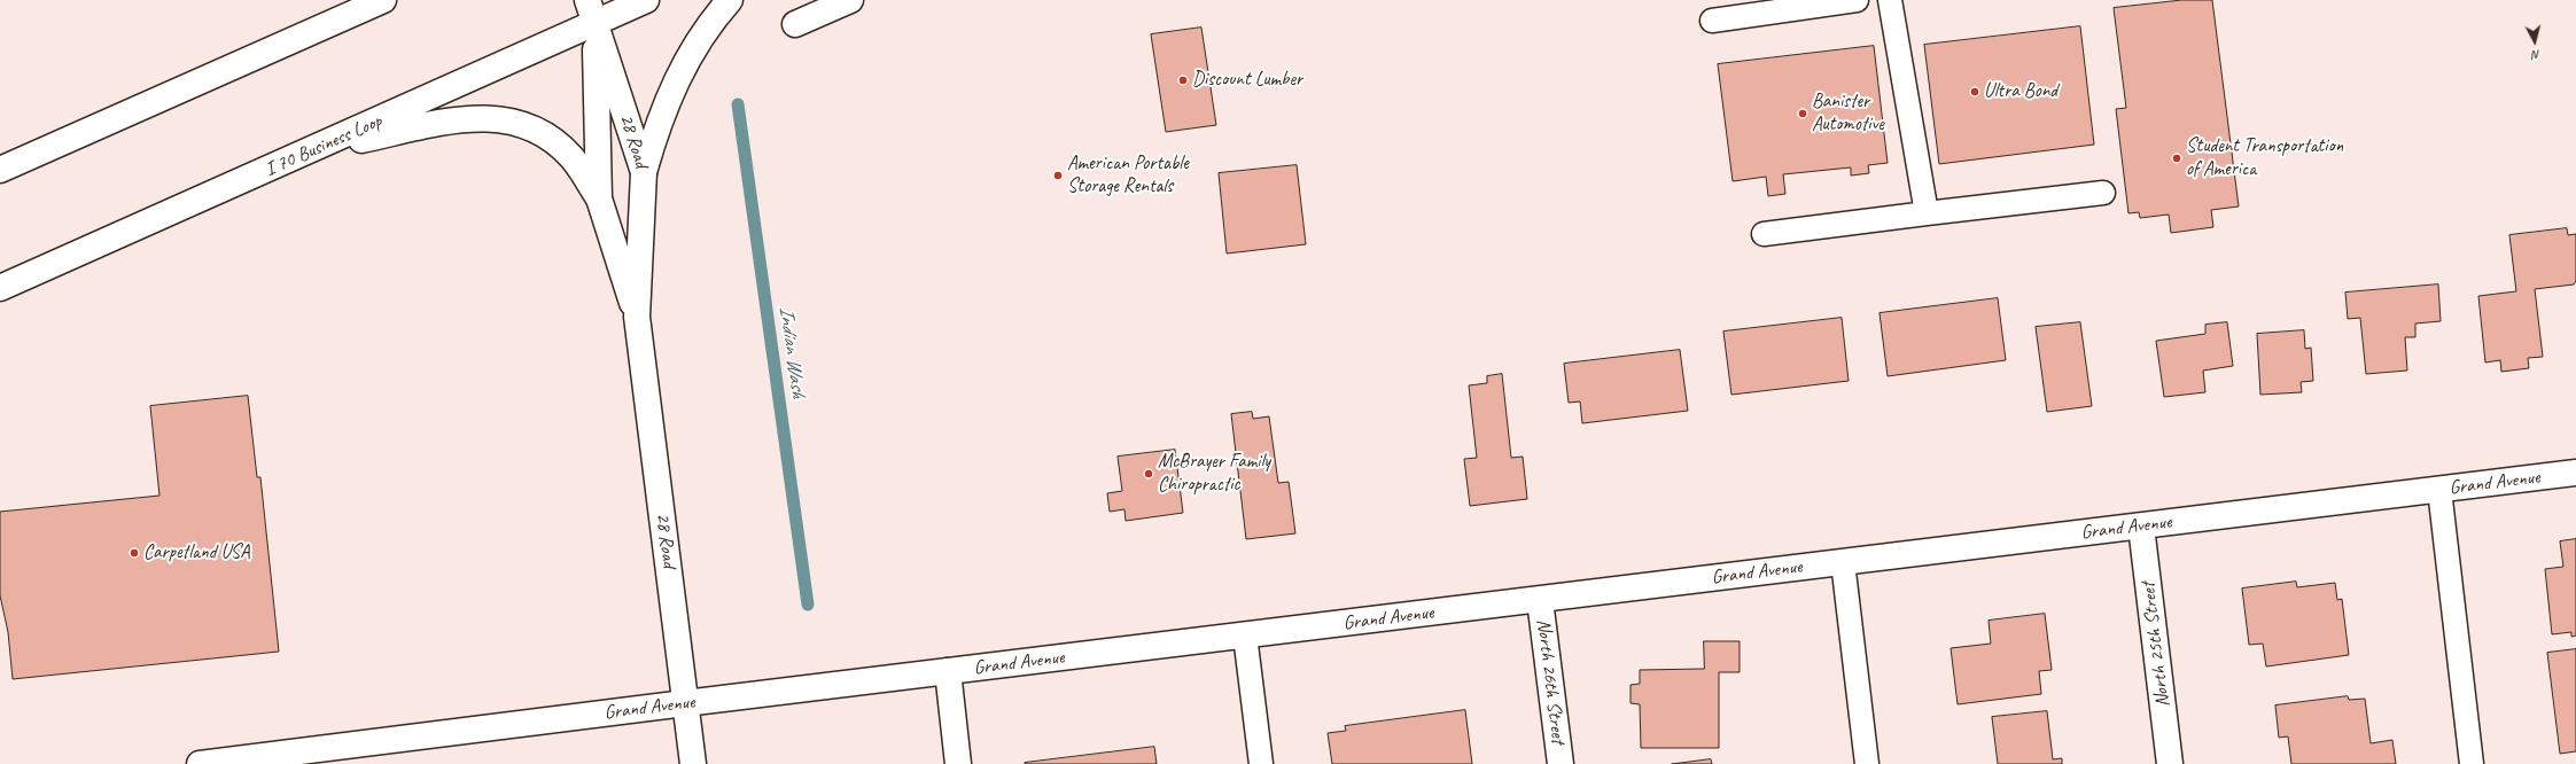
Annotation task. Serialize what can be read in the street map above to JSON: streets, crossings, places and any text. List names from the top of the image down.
{
  "streets": {
    "street": [
      "28 Road",
      "I 70 Business Loop",
      "Grand Avenue",
      "North 25th Street",
      "North 26th Street"
    ]
  },
  "crossings": [
    ["28 Road", "I 70 Business Loop"],
    ["28 Road", "Grand Avenue"],
    ["Grand Avenue", "North 25th Street"],
    ["Grand Avenue", "North 26th Street"]
  ],
  "water": ["Indian Wash"],
  "places": [
    "Discount Lumber",
    "Ultra Bond",
    "Banister Automotive",
    "Student Transportation of America",
    "American Portable Storage Rentals",
    "McBrayer Family Chiropractic",
    "Carpetland USA"
  ],
  "north": "bottom"
}
